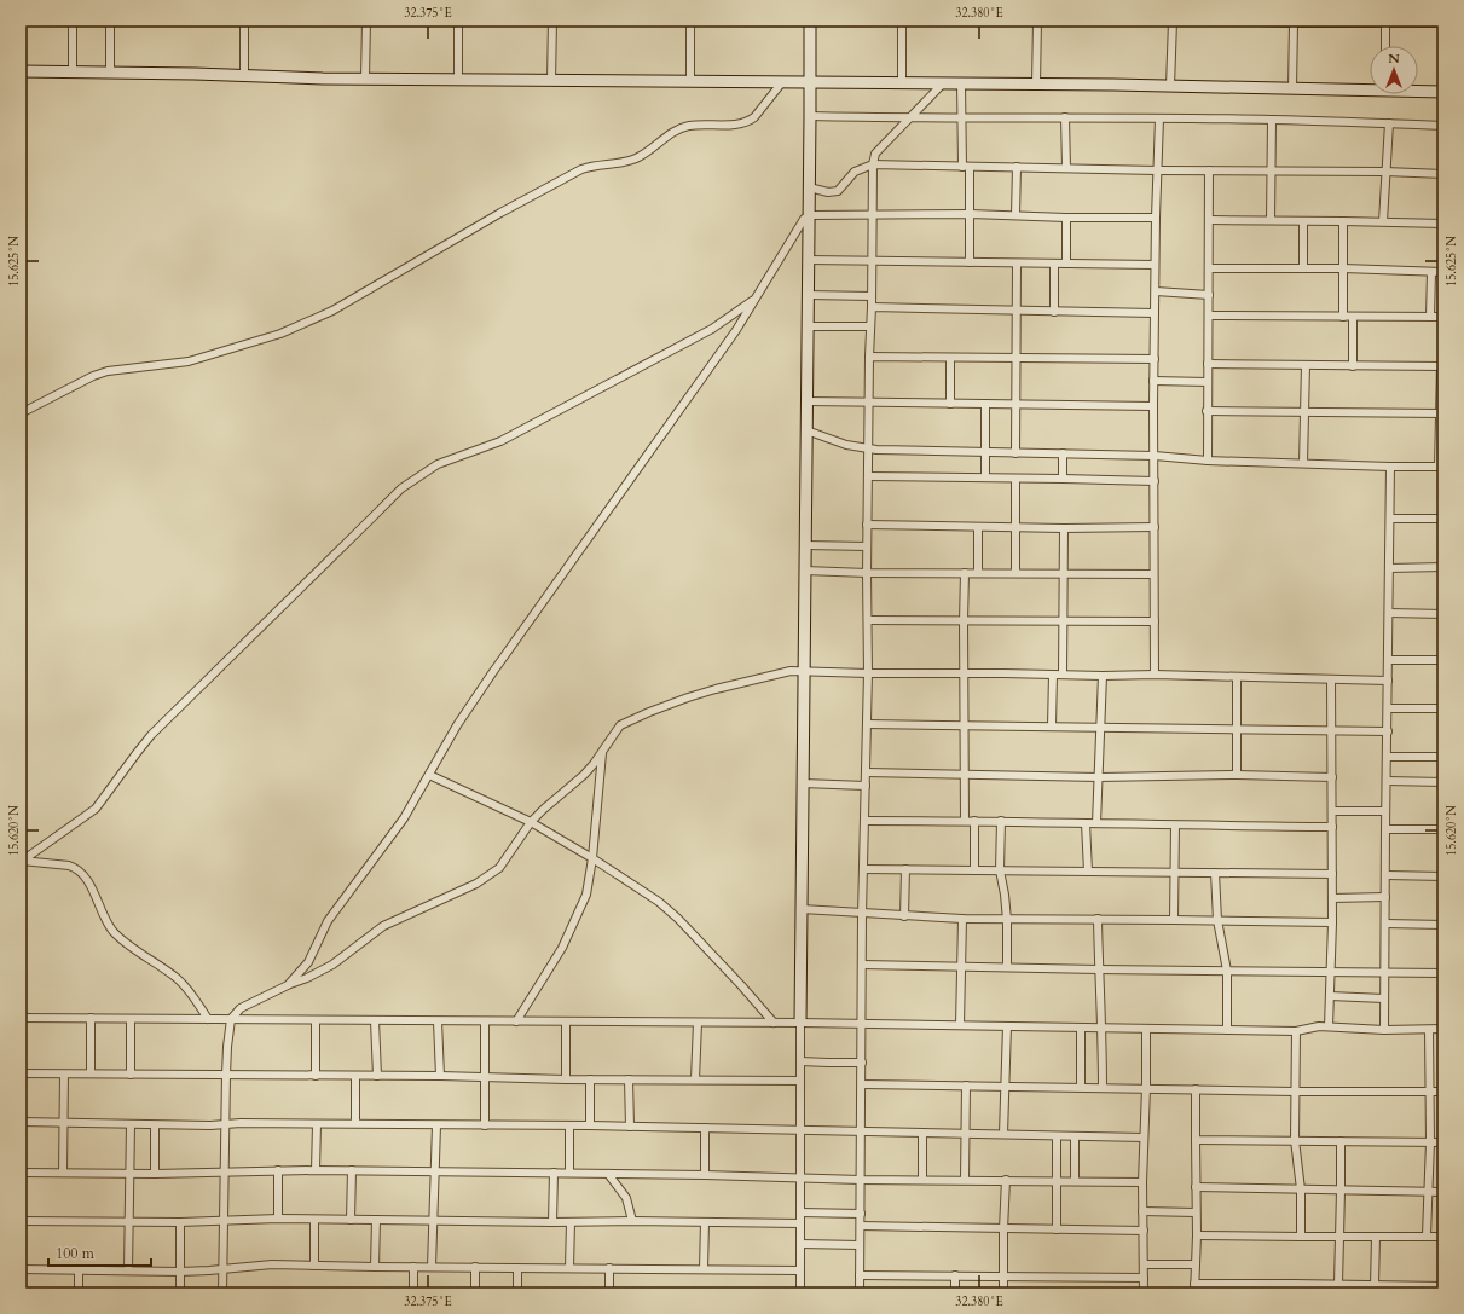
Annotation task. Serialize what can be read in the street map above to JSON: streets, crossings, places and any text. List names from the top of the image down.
{
  "scale_bar": "100 m",
  "north": "top",
  "coordinates": [
    "32.375°E",
    "32.380°E",
    "15.625°N",
    "15.620°N"
  ]
}
